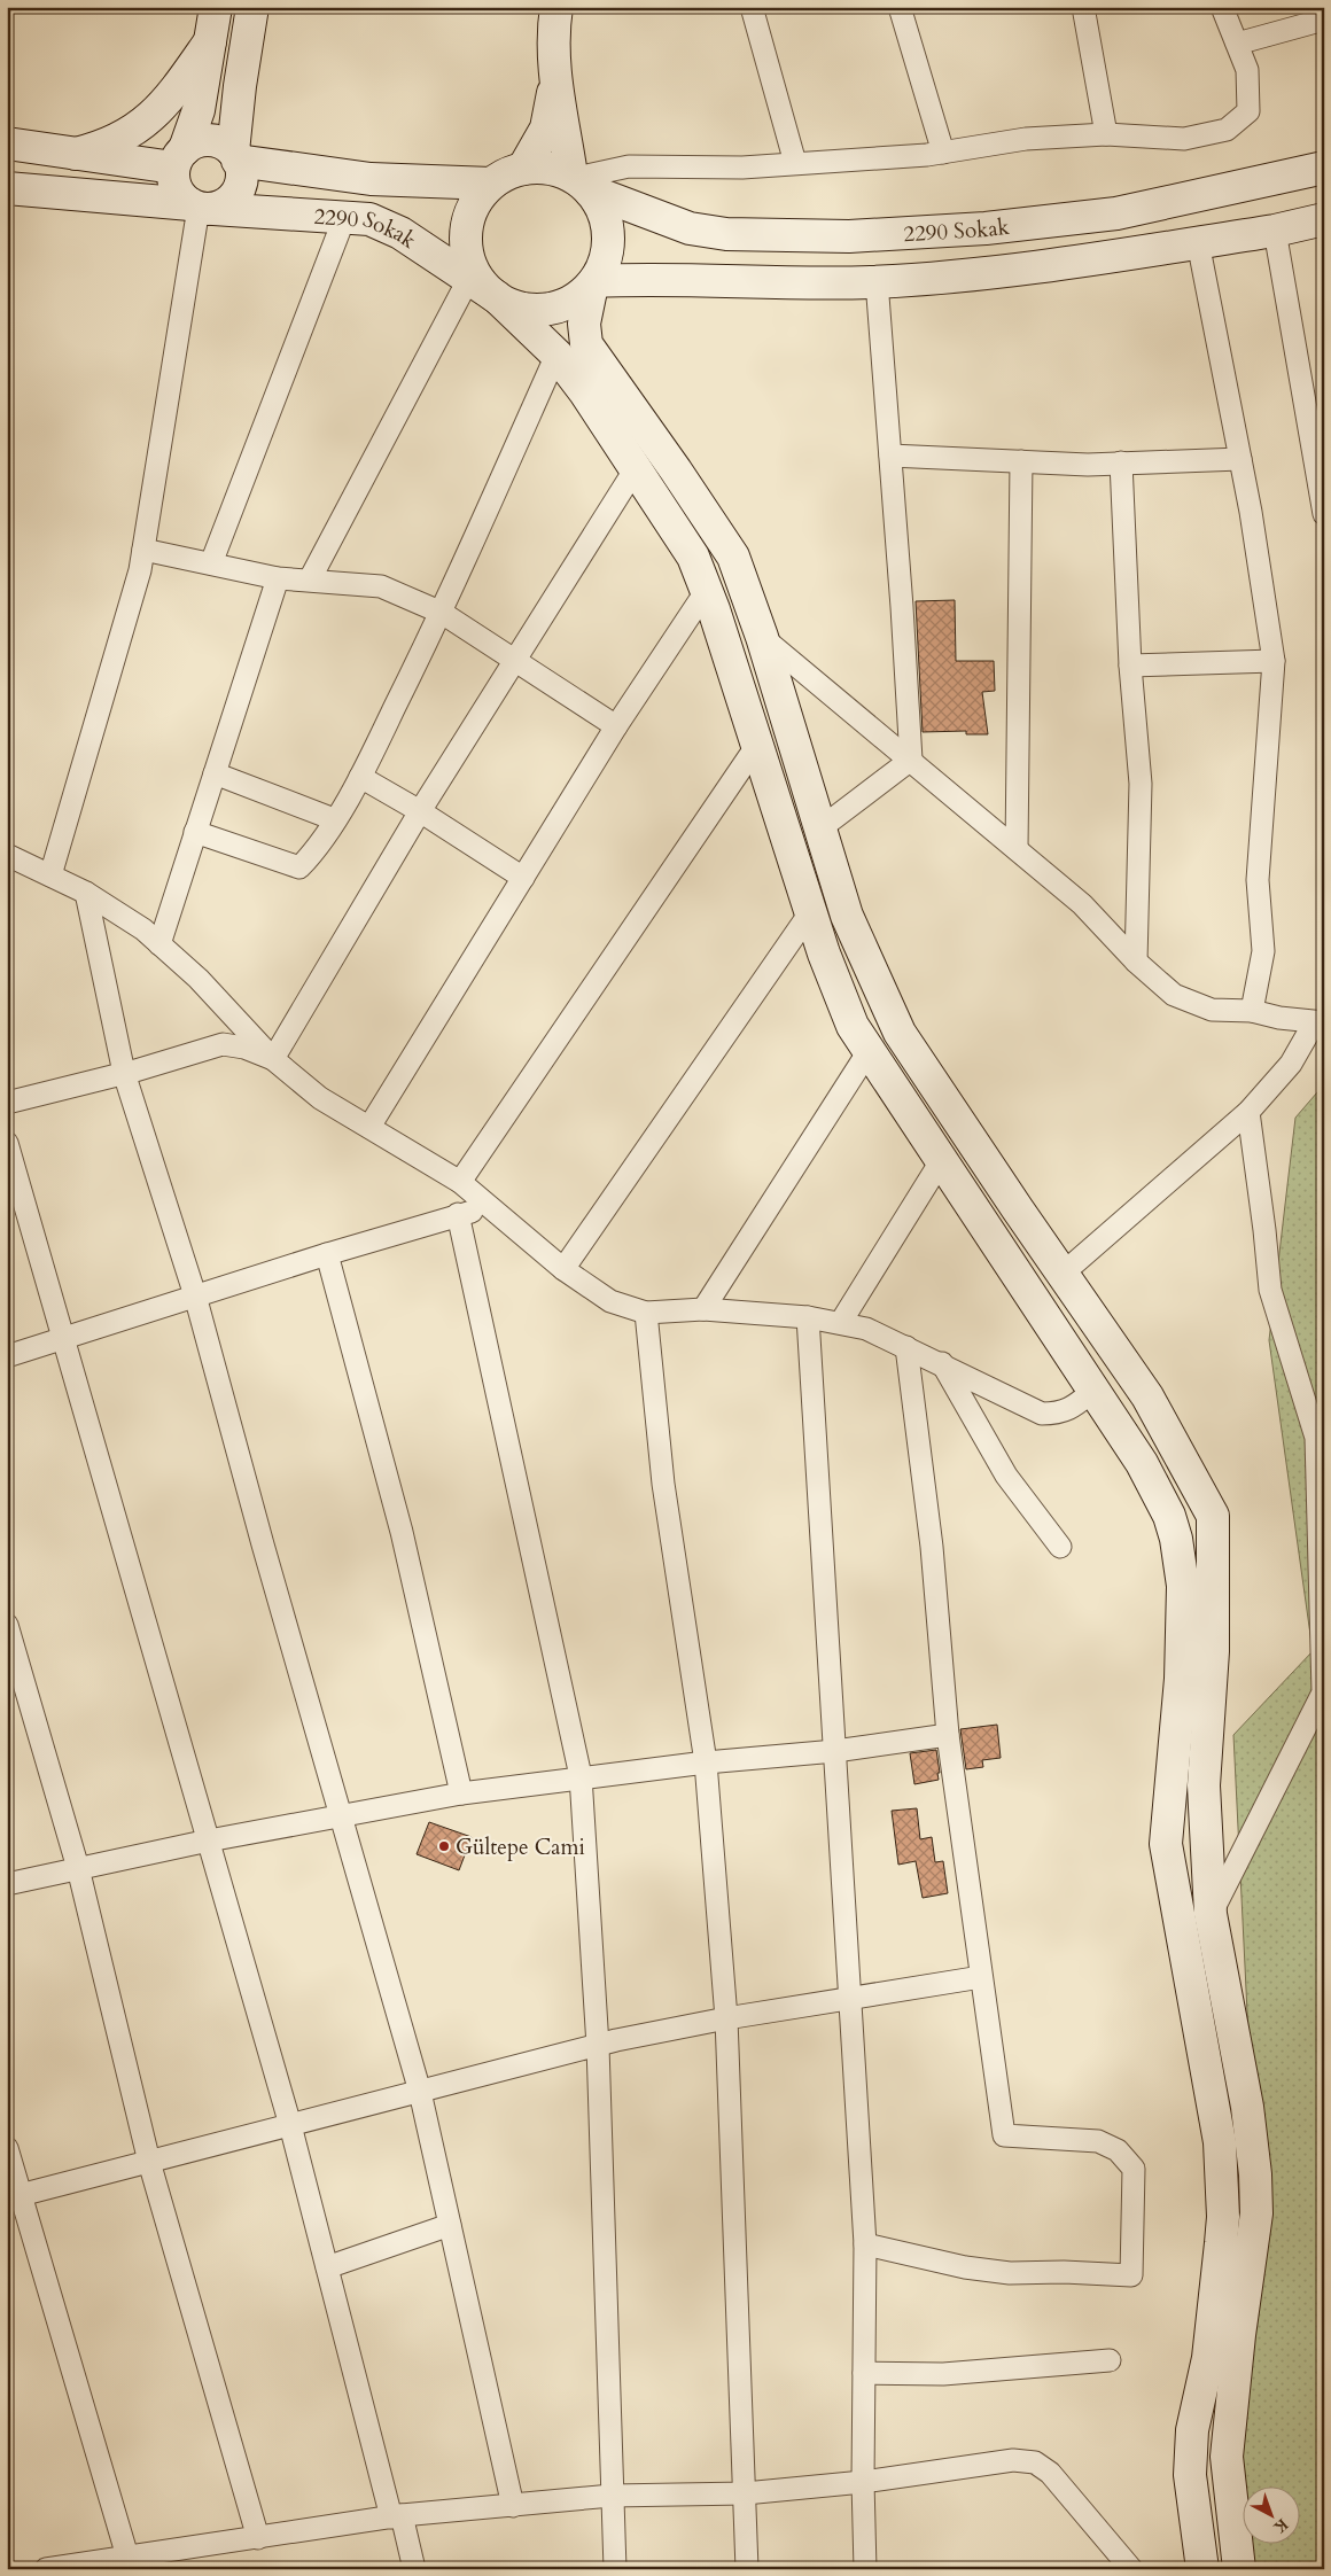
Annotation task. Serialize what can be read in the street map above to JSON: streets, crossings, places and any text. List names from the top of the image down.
{
  "streets": {
    "main road": ["2290 Sokak"]
  },
  "places": ["Gültepe Cami"],
  "north": "bottom right"
}
